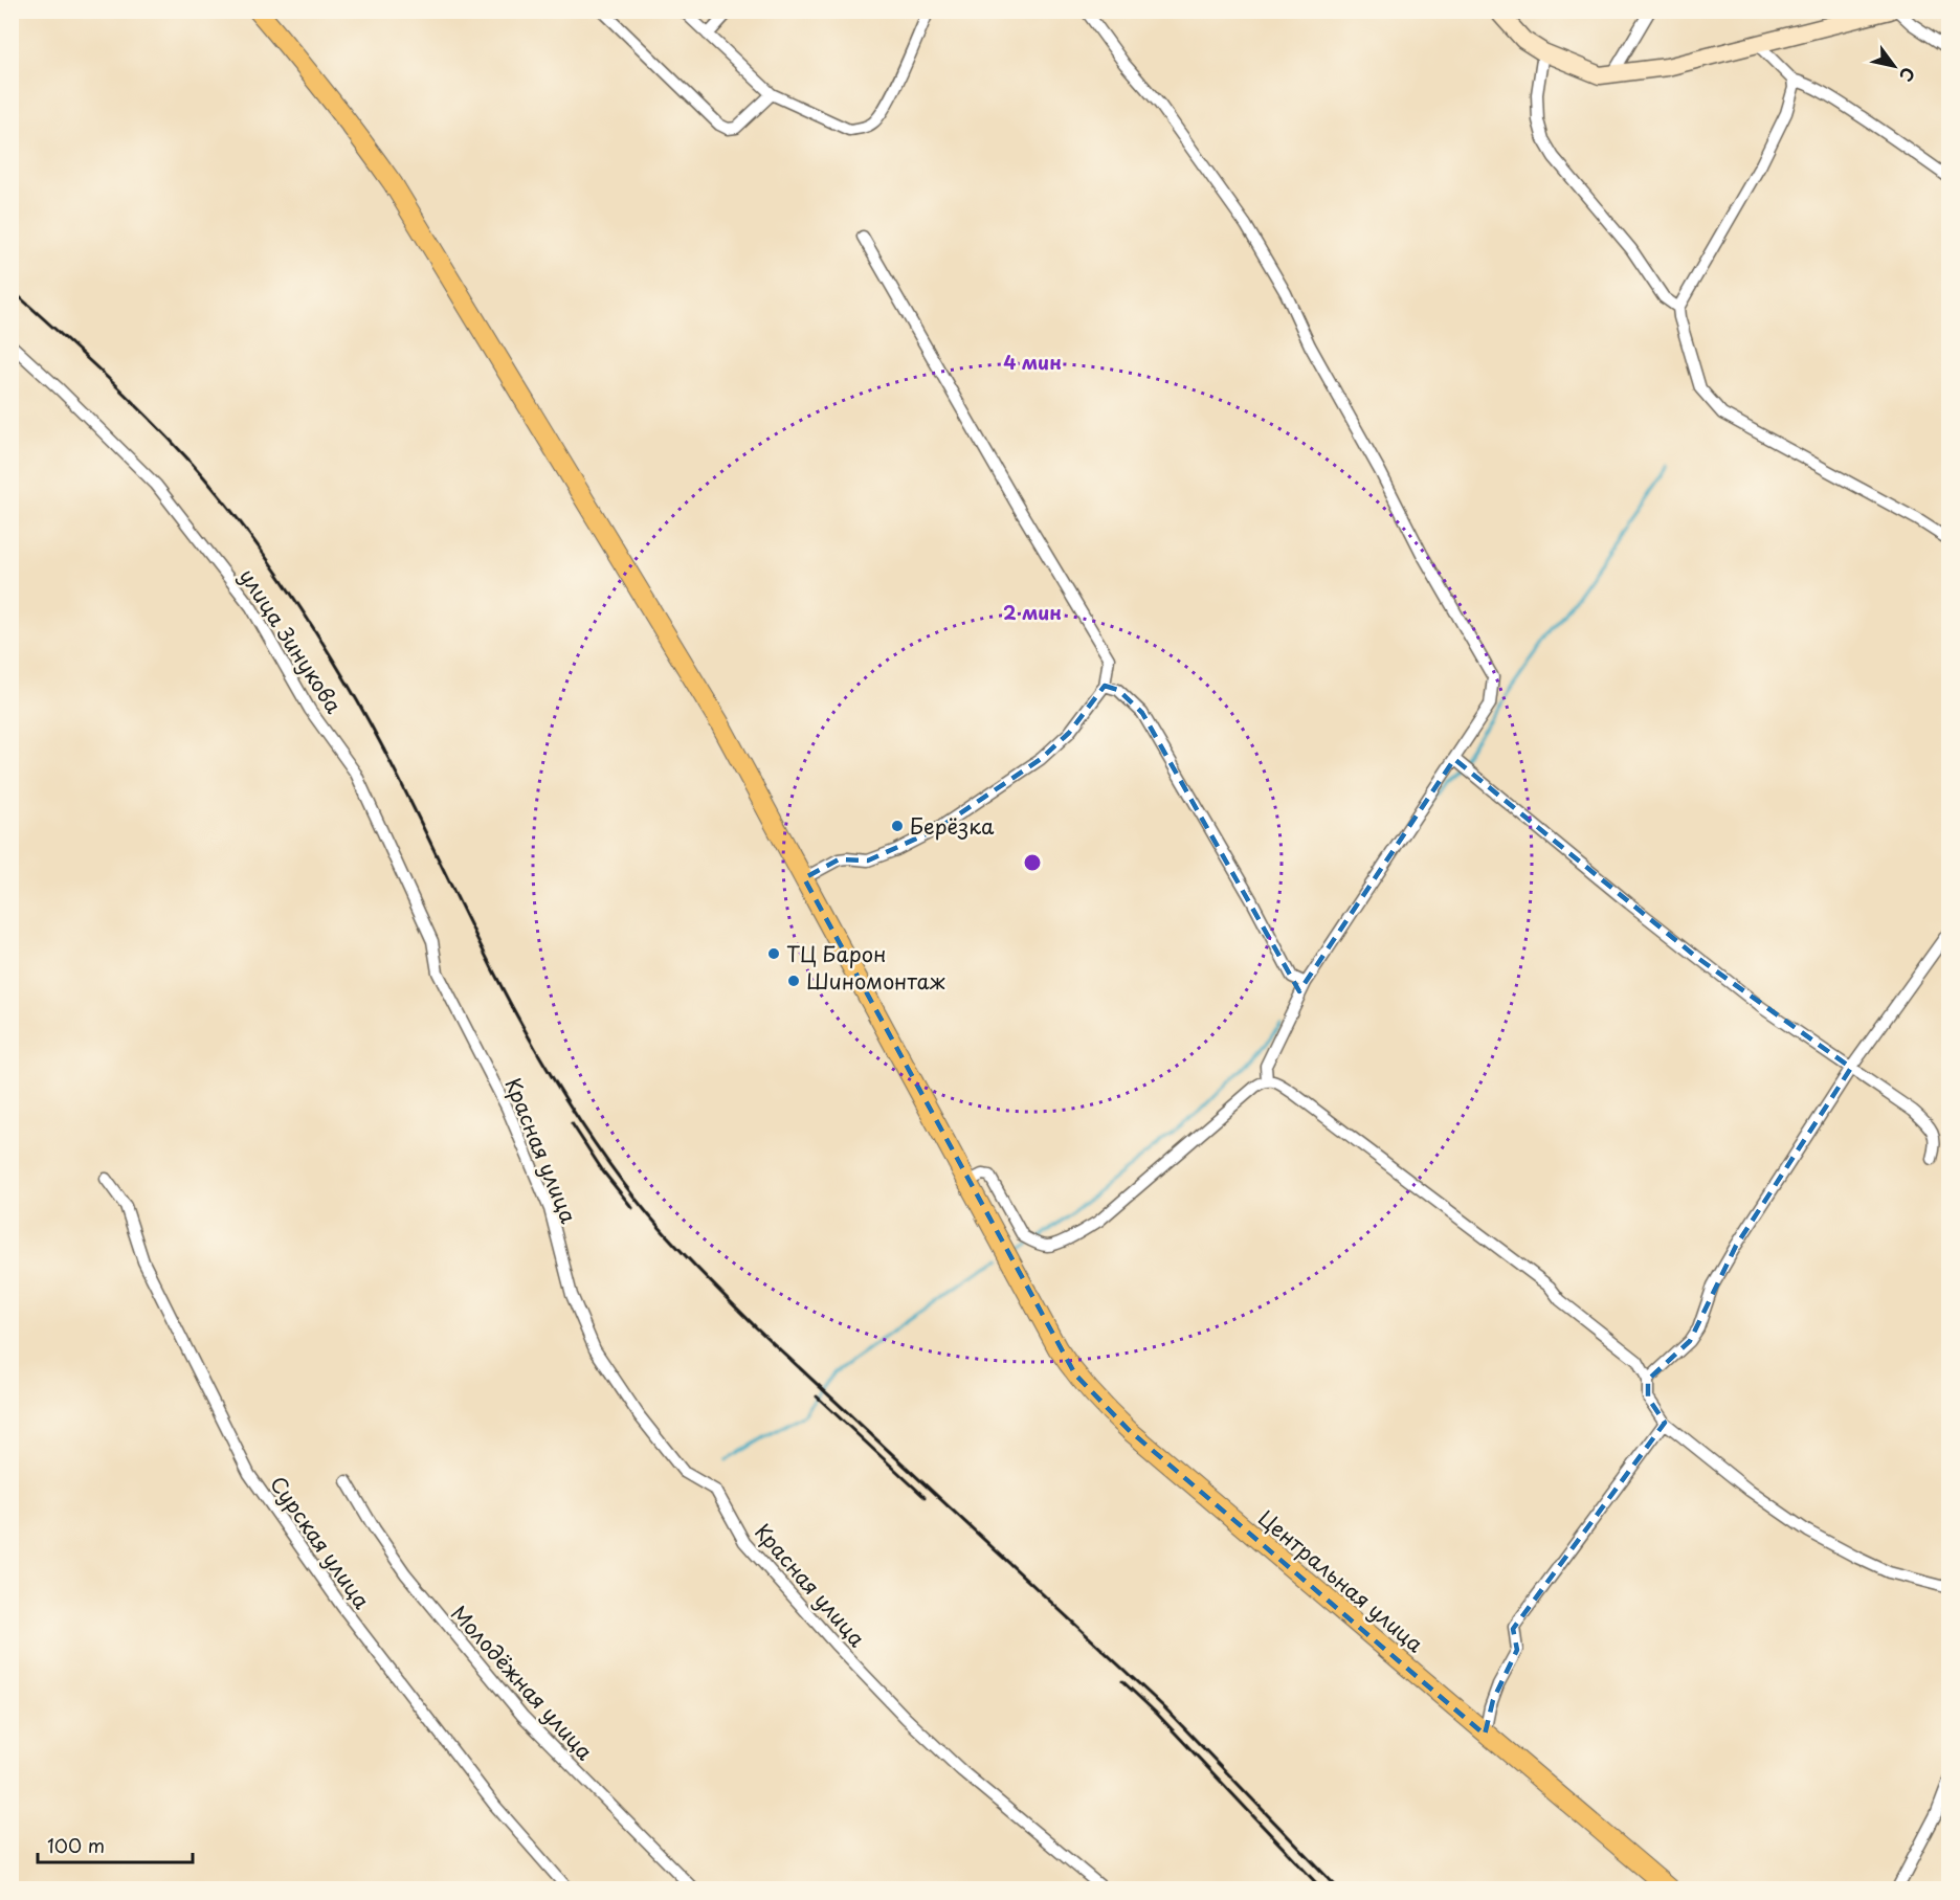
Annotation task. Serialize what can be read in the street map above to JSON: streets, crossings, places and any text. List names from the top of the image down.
{
  "streets": {
    "main road": ["Центральная улица"],
    "street": [
      "улица Зинукова",
      "Красная улица",
      "Сурская улица",
      "Молодёжная улица"
    ]
  },
  "crossings": [
    ["улица Зинукова", "Красная улица"]
  ],
  "places": ["Берёзка", "ТЦ Барон", "Шиномонтаж"],
  "scale_bar": "100 m",
  "north": "bottom right",
  "rings": ["4 мин", "2 мин"]
}
